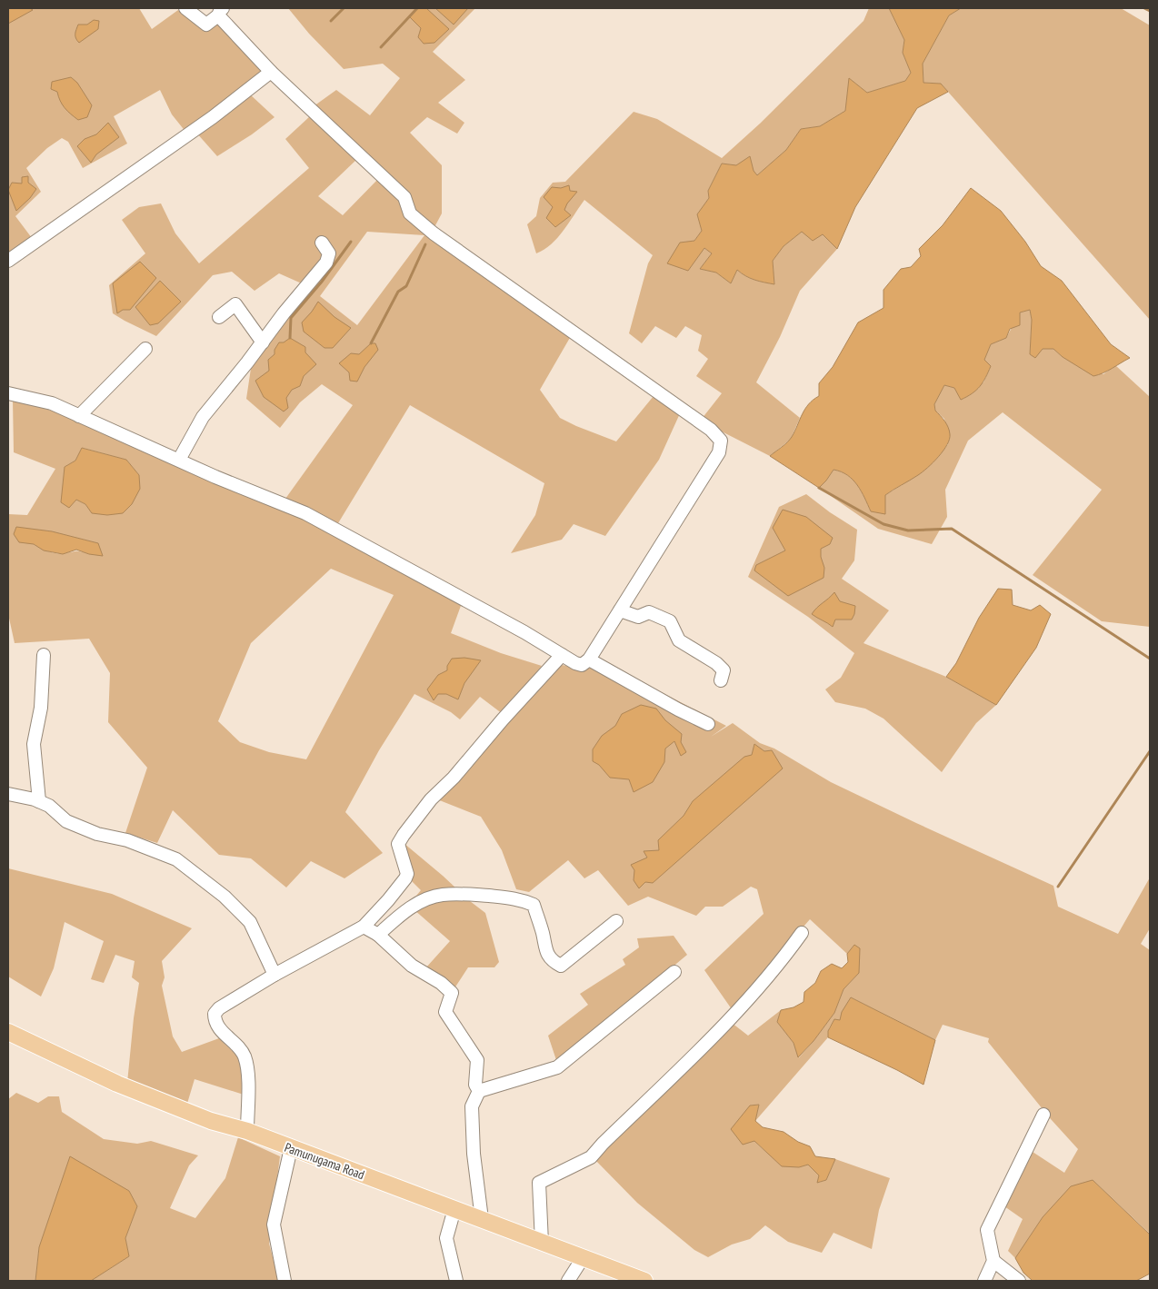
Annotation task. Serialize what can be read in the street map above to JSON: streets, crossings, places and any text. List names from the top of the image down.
{
  "streets": {
    "main road": ["Pamunugama Road"]
  }
}
